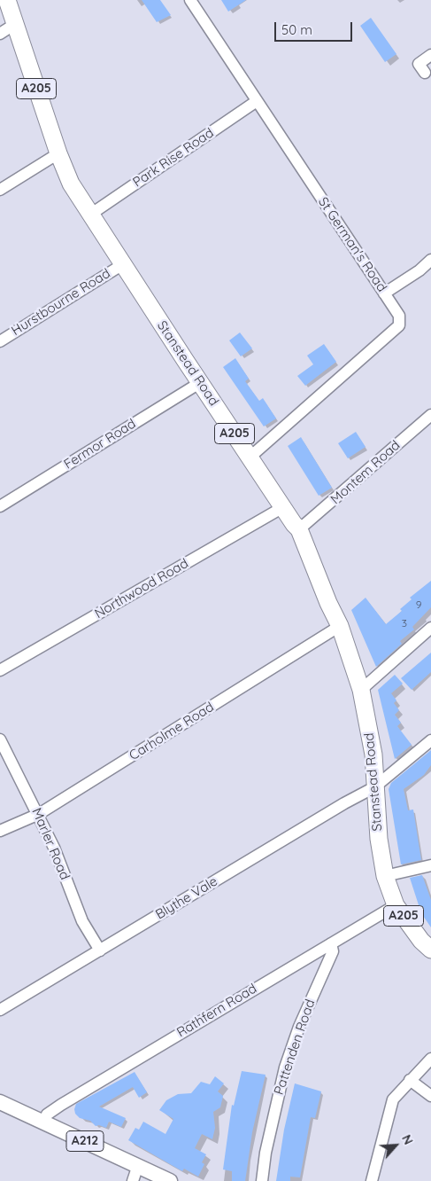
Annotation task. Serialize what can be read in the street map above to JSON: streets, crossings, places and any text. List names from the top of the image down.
{
  "streets": {
    "highway": ["A205", "Stanstead Road"],
    "main road": ["A212"],
    "street": [
      "Park Rise Road",
      "St German's Road",
      "Hurstbourne Road",
      "Fermor Road",
      "Montem Road",
      "Northwood Road",
      "Carholme Road",
      "Marler Road",
      "Blythe Vale",
      "Rathfern Road",
      "Pattenden Road"
    ]
  },
  "crossings": [
    ["Park Rise Road", "St German's Road"],
    ["Park Rise Road", "Stanstead Road"],
    ["St German's Road", "Stanstead Road"],
    ["Hurstbourne Road", "Stanstead Road"],
    ["Stanstead Road", "Fermor Road"],
    ["Stanstead Road", "Montem Road"],
    ["Stanstead Road", "Northwood Road"],
    ["Stanstead Road", "Carholme Road"],
    ["Stanstead Road", "Blythe Vale"],
    ["Stanstead Road", "Rathfern Road"],
    ["Carholme Road", "Marler Road"],
    ["Marler Road", "Blythe Vale"],
    ["Rathfern Road", "Pattenden Road"],
    ["Rathfern Road", "A212"]
  ],
  "house_numbers": ["9", "3"],
  "scale_bar": "50 m",
  "north": "top right"
}
